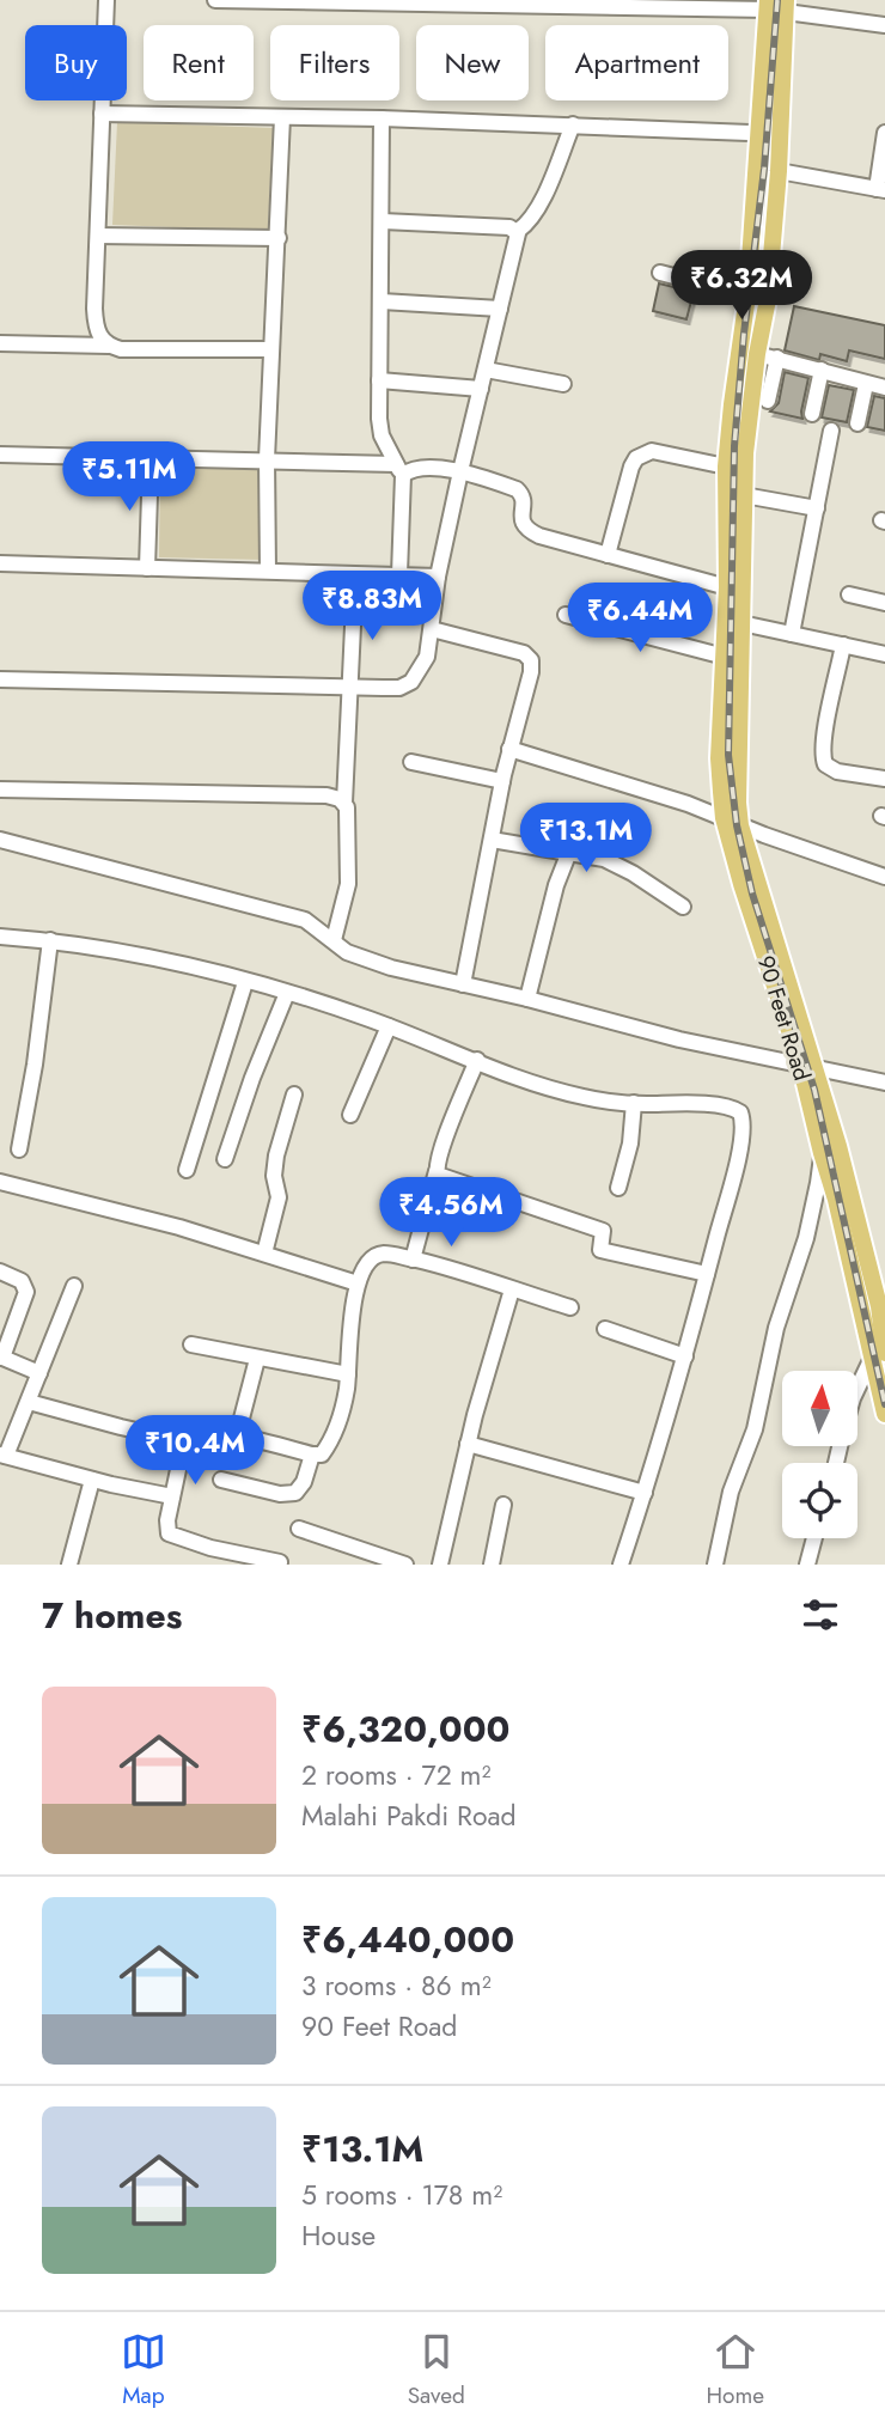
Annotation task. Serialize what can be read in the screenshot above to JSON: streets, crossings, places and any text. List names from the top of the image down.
{
  "streets": {
    "main road": ["90 Feet Road"]
  },
  "north": "top",
  "page": {
    "chip": [
      "Buy",
      "Rent",
      "Filters",
      "New",
      "Apartment"
    ],
    "price": [
      "₹6.32M",
      "₹5.11M",
      "₹8.83M",
      "₹6.44M",
      "₹13.1M",
      "₹4.56M",
      "₹10.4M"
    ],
    "heading": "7 homes",
    "list": [
      {
        "name": "₹6,320,000",
        "note": "2 rooms · 72 m² · Malahi Pakdi Road"
      },
      {
        "name": "₹6,440,000",
        "note": "3 rooms · 86 m² · 90 Feet Road"
      },
      {
        "name": "₹13.1M",
        "note": "5 rooms · 178 m² · House"
      }
    ],
    "tabs": ["Map", "Saved", "Home"]
  }
}
